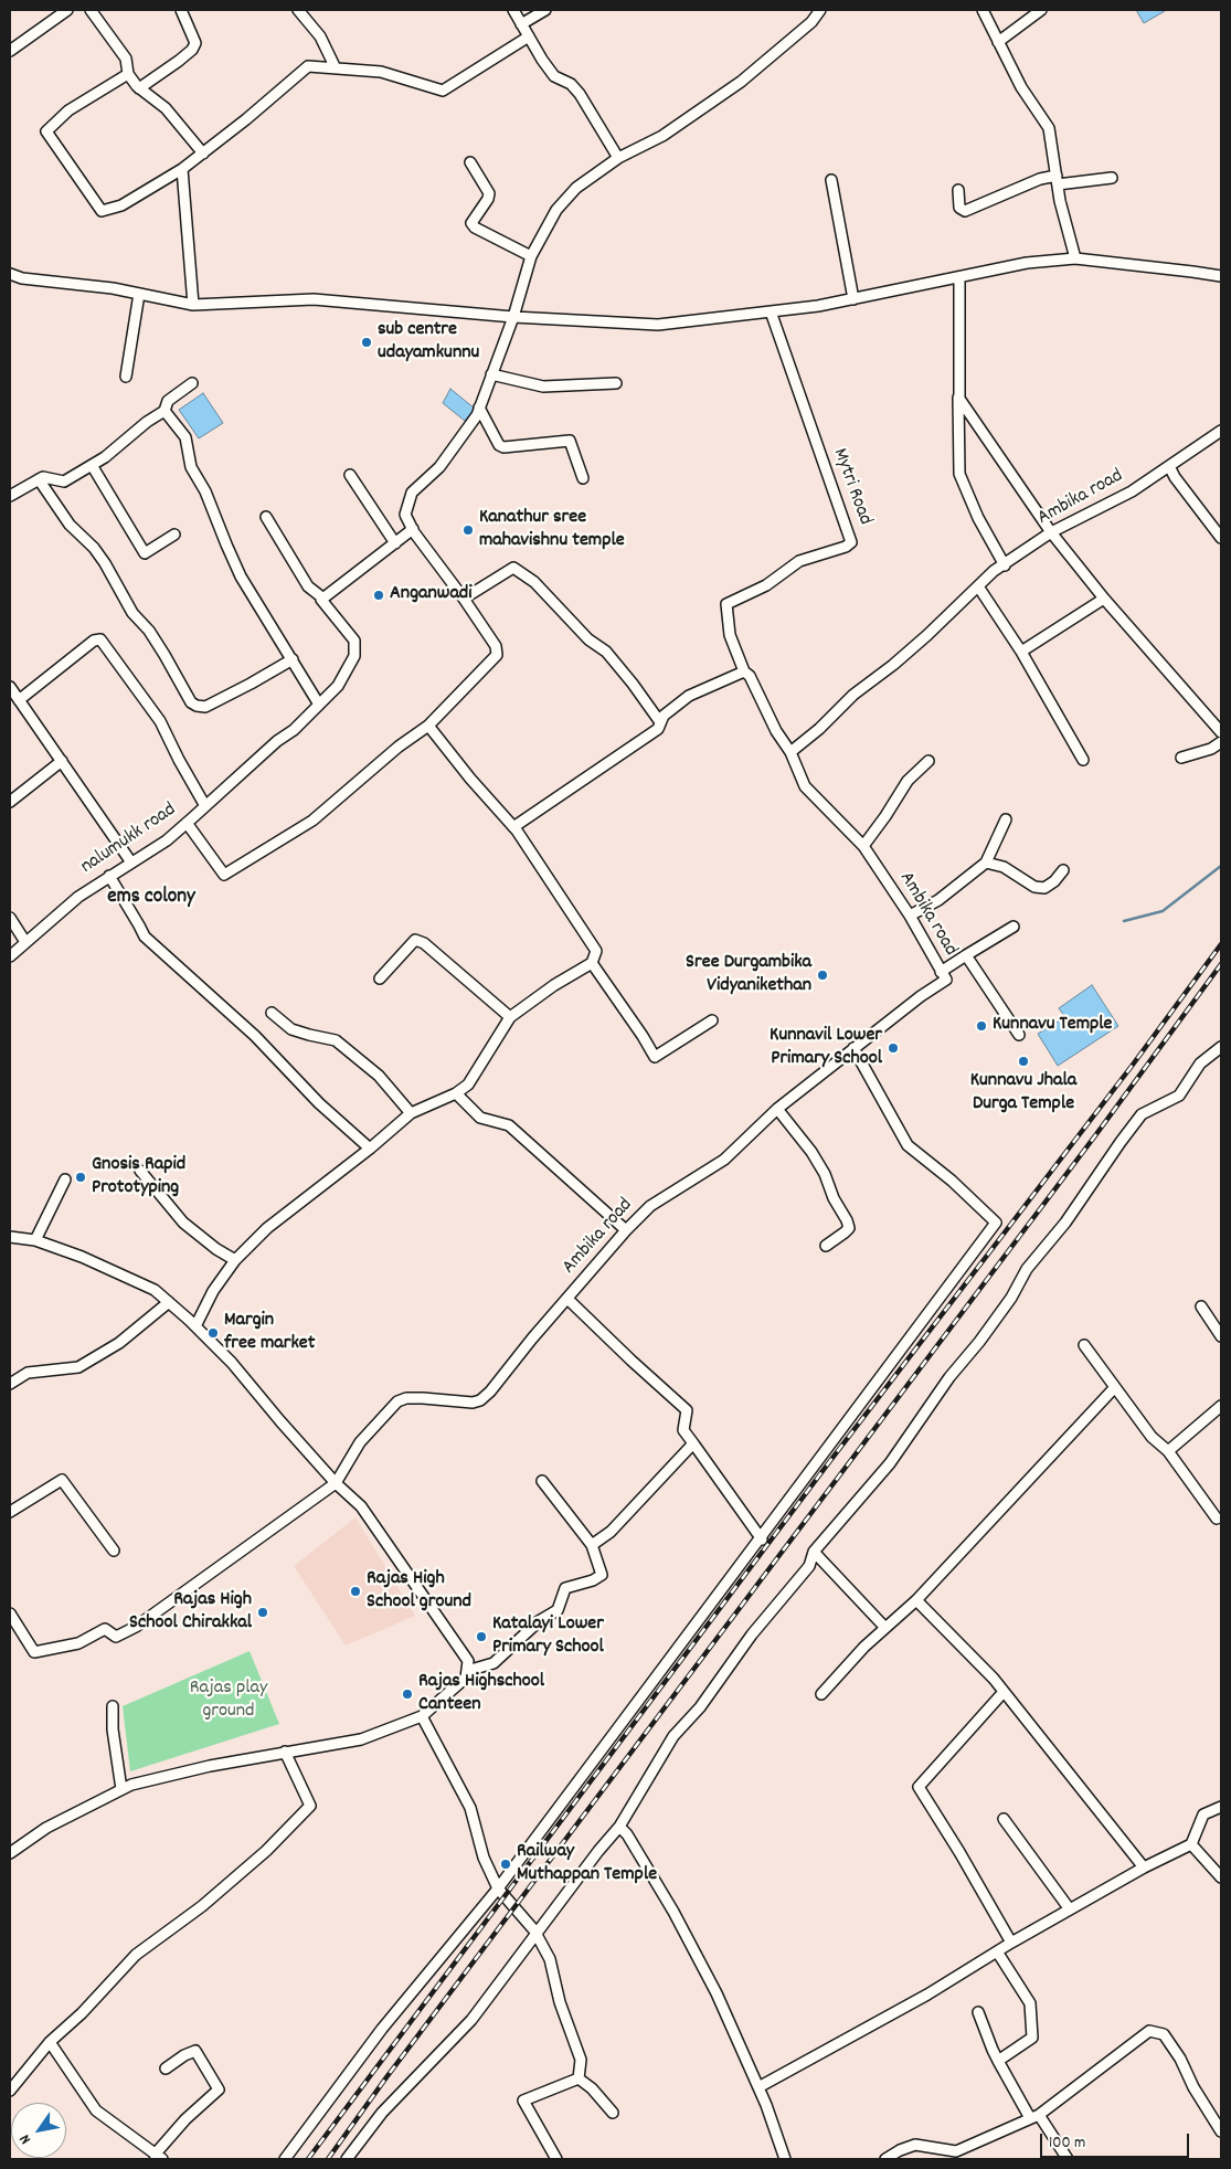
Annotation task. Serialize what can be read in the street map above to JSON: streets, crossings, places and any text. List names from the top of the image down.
{
  "streets": {
    "street": ["Mytri Road", "Ambika road", "nalumukk road"]
  },
  "crossings": [
    ["Mytri Road", "Ambika road"]
  ],
  "districts": ["ems colony"],
  "parks": ["Rajas play ground"],
  "places": [
    "sub centre udayamkunnu",
    "Kanathur sree mahavishnu temple",
    "Anganwadi",
    "Sree Durgambika Vidyanikethan",
    "Kunnavu Temple",
    "Kunnavil Lower Primary School",
    "Kunnavu Jhala Durga Temple",
    "Gnosis Rapid Prototyping",
    "Margin free market",
    "Rajas High School ground",
    "Rajas High School Chirakkal",
    "Katalayi Lower Primary School",
    "Rajas Highschool Canteen",
    "Railway Muthappan Temple"
  ],
  "scale_bar": "100 m",
  "north": "bottom left"
}
